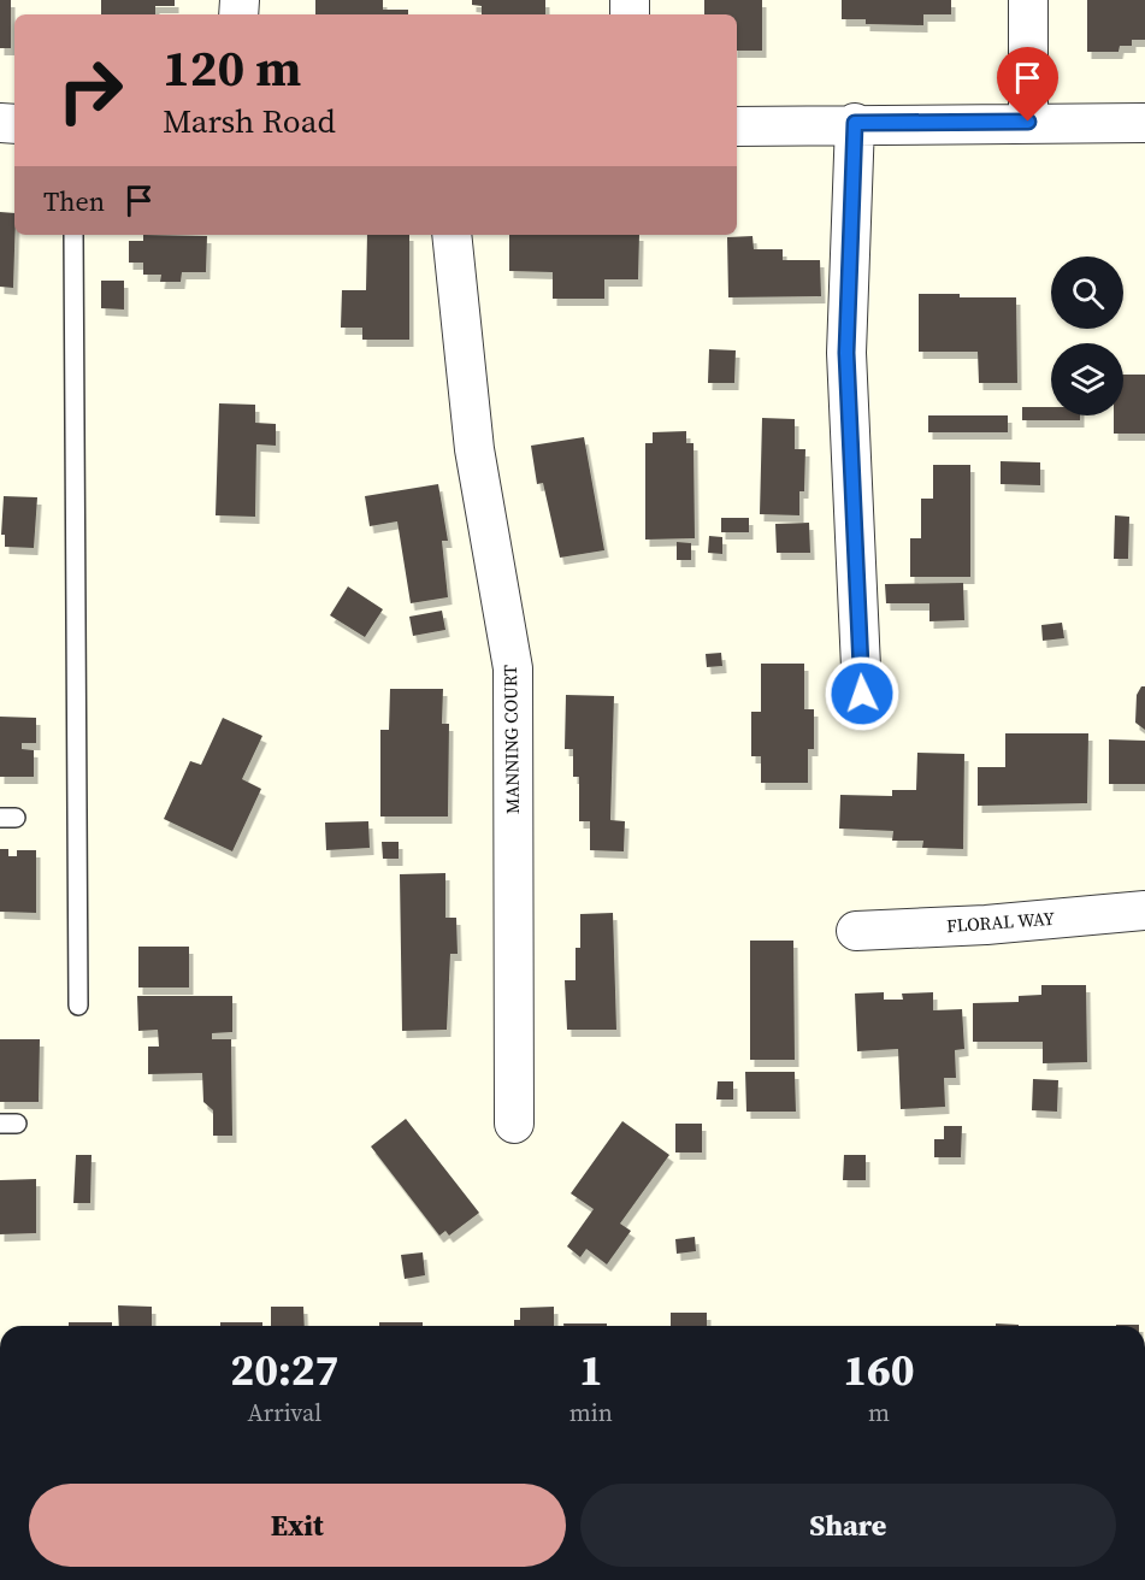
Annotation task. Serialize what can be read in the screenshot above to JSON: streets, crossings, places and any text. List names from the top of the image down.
{
  "streets": {
    "street": ["MANNING COURT", "FLORAL WAY"]
  },
  "page": {
    "turn": ["120 m", "Marsh Road"],
    "then": "Then",
    "eta": [
      "20:27",
      "Arrival",
      "1",
      "min",
      "160",
      "m"
    ],
    "buttons": ["Exit", "Share"]
  }
}
